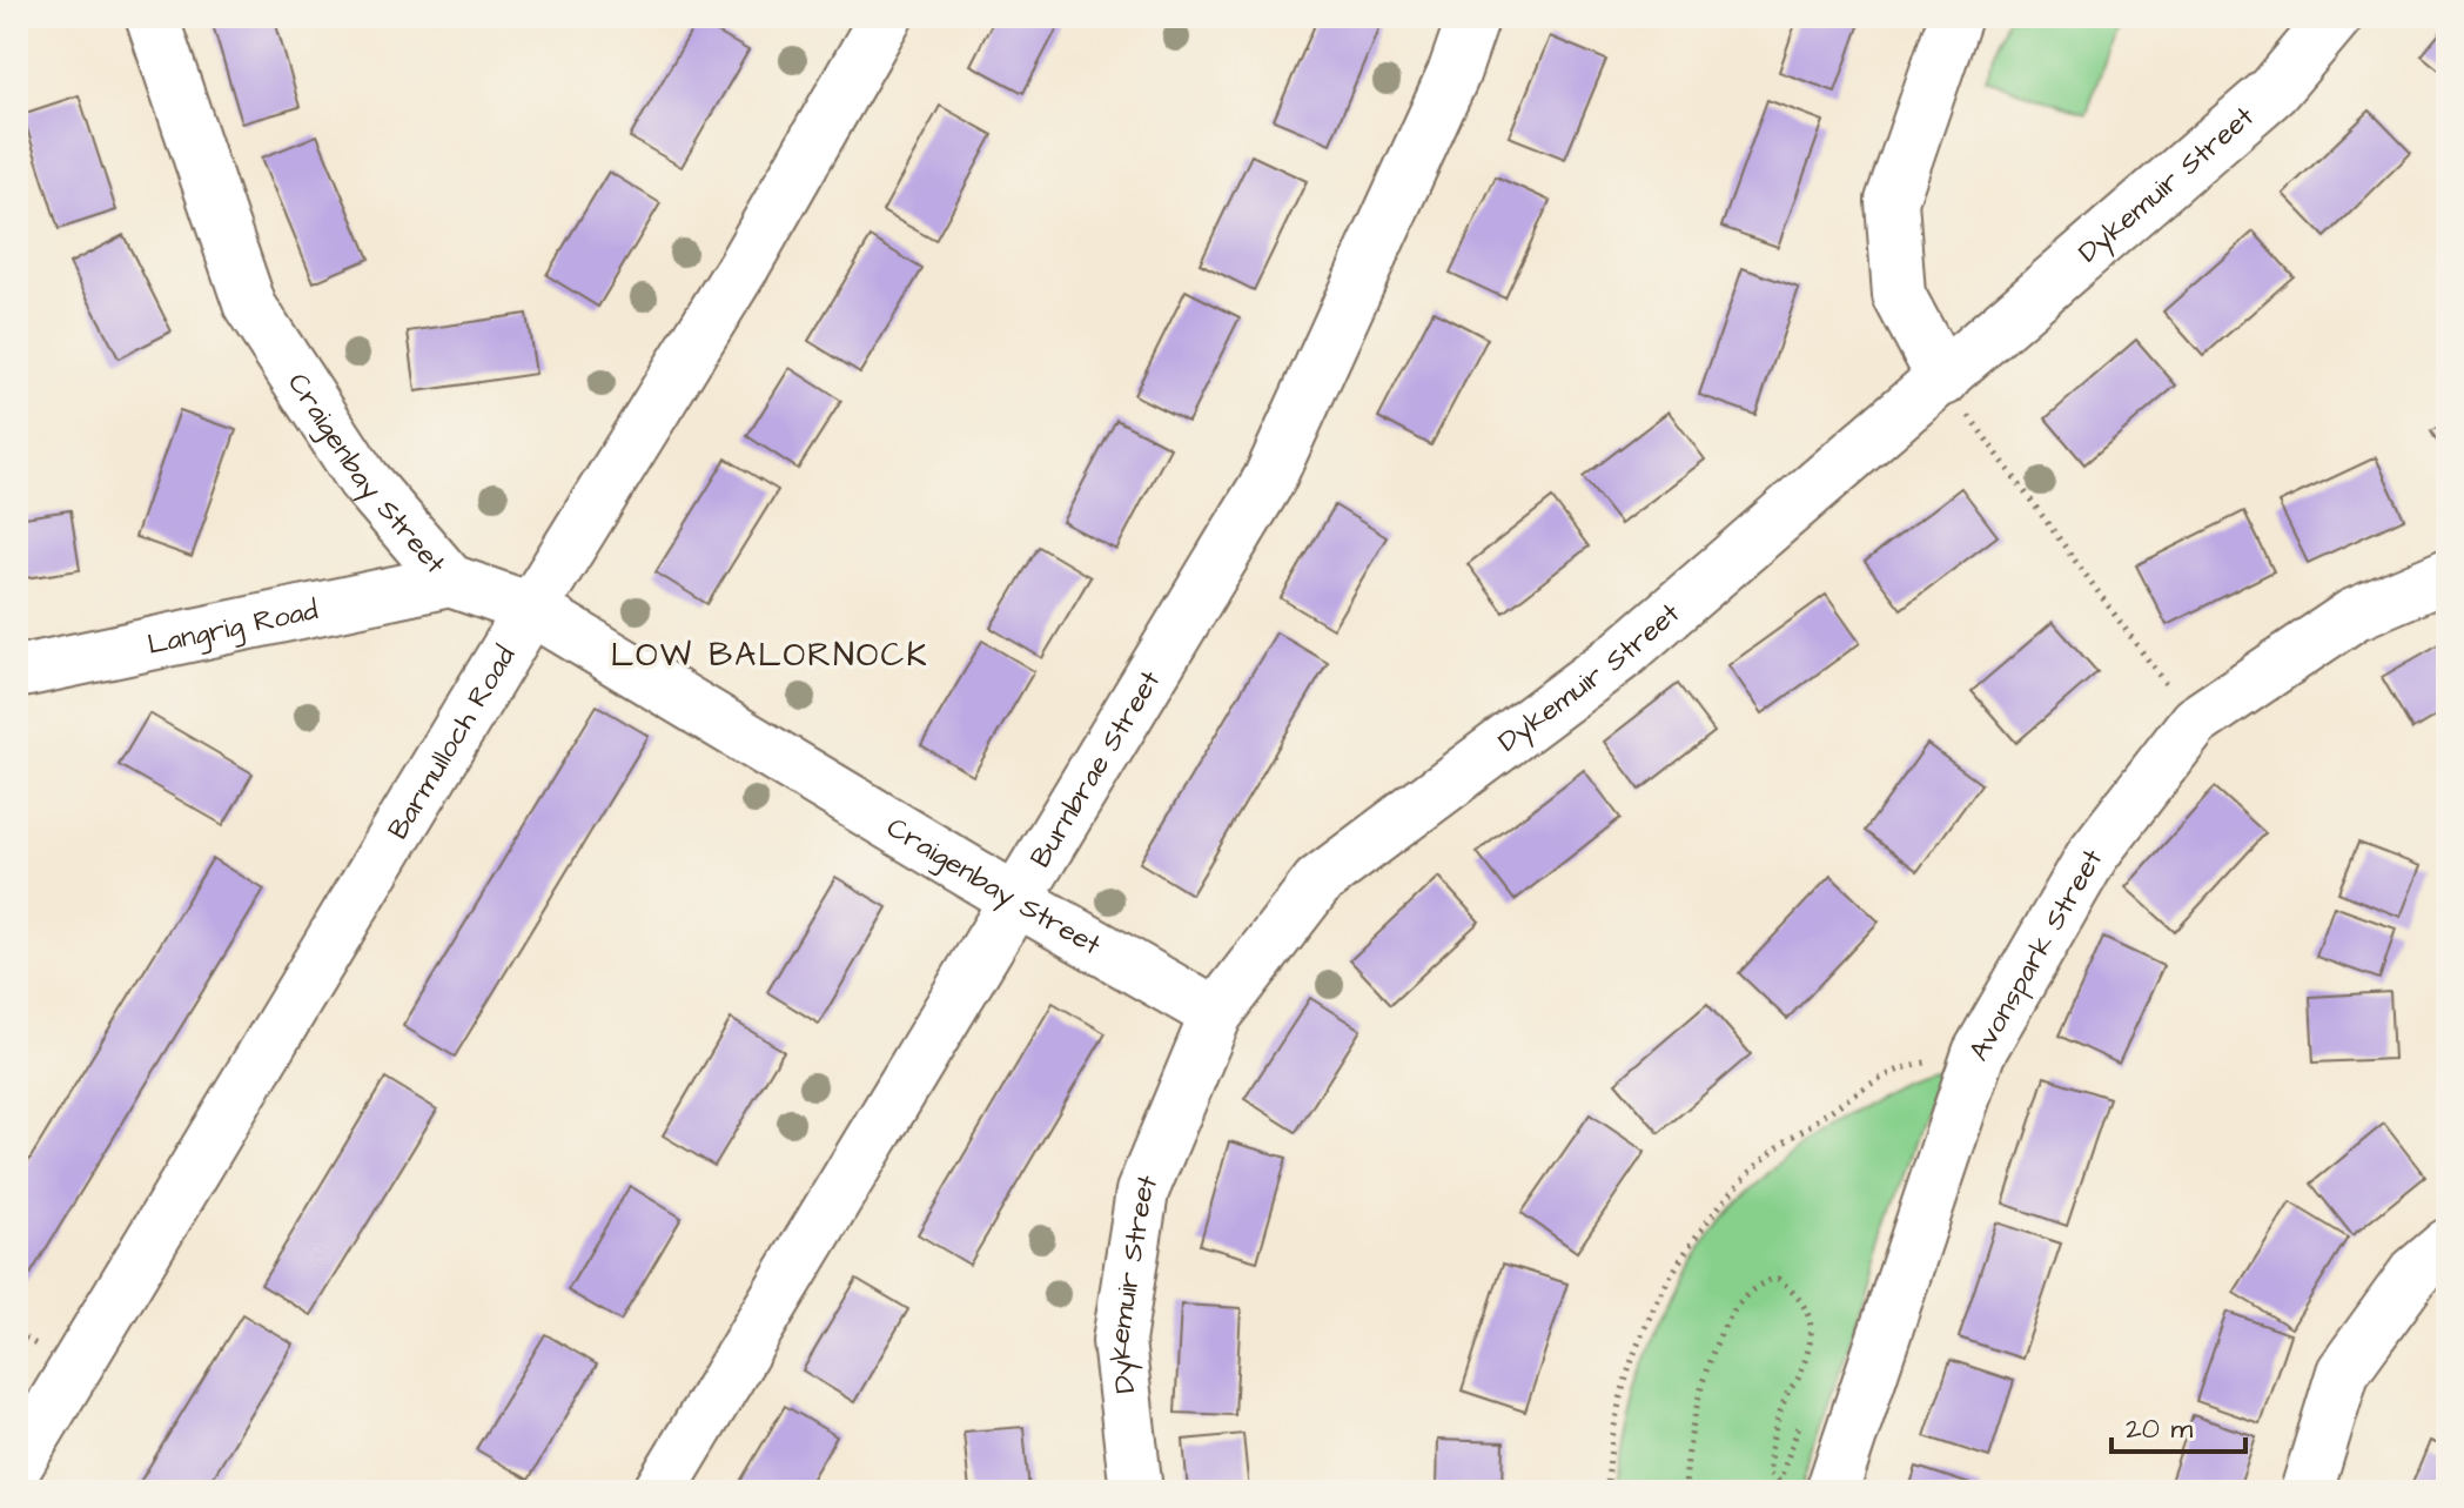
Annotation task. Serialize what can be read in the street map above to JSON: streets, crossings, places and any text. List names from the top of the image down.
{
  "streets": {
    "street": [
      "Dykemuir Street",
      "Craigenbay Street",
      "Langrig Road",
      "Barmulloch Road",
      "Burnbrae Street",
      "Avonspark Street"
    ]
  },
  "crossings": [
    ["Dykemuir Street", "Craigenbay Street"],
    ["Craigenbay Street", "Langrig Road"],
    ["Craigenbay Street", "Barmulloch Road"],
    ["Craigenbay Street", "Burnbrae Street"]
  ],
  "districts": ["LOW BALORNOCK"],
  "scale_bar": "20 m"
}
